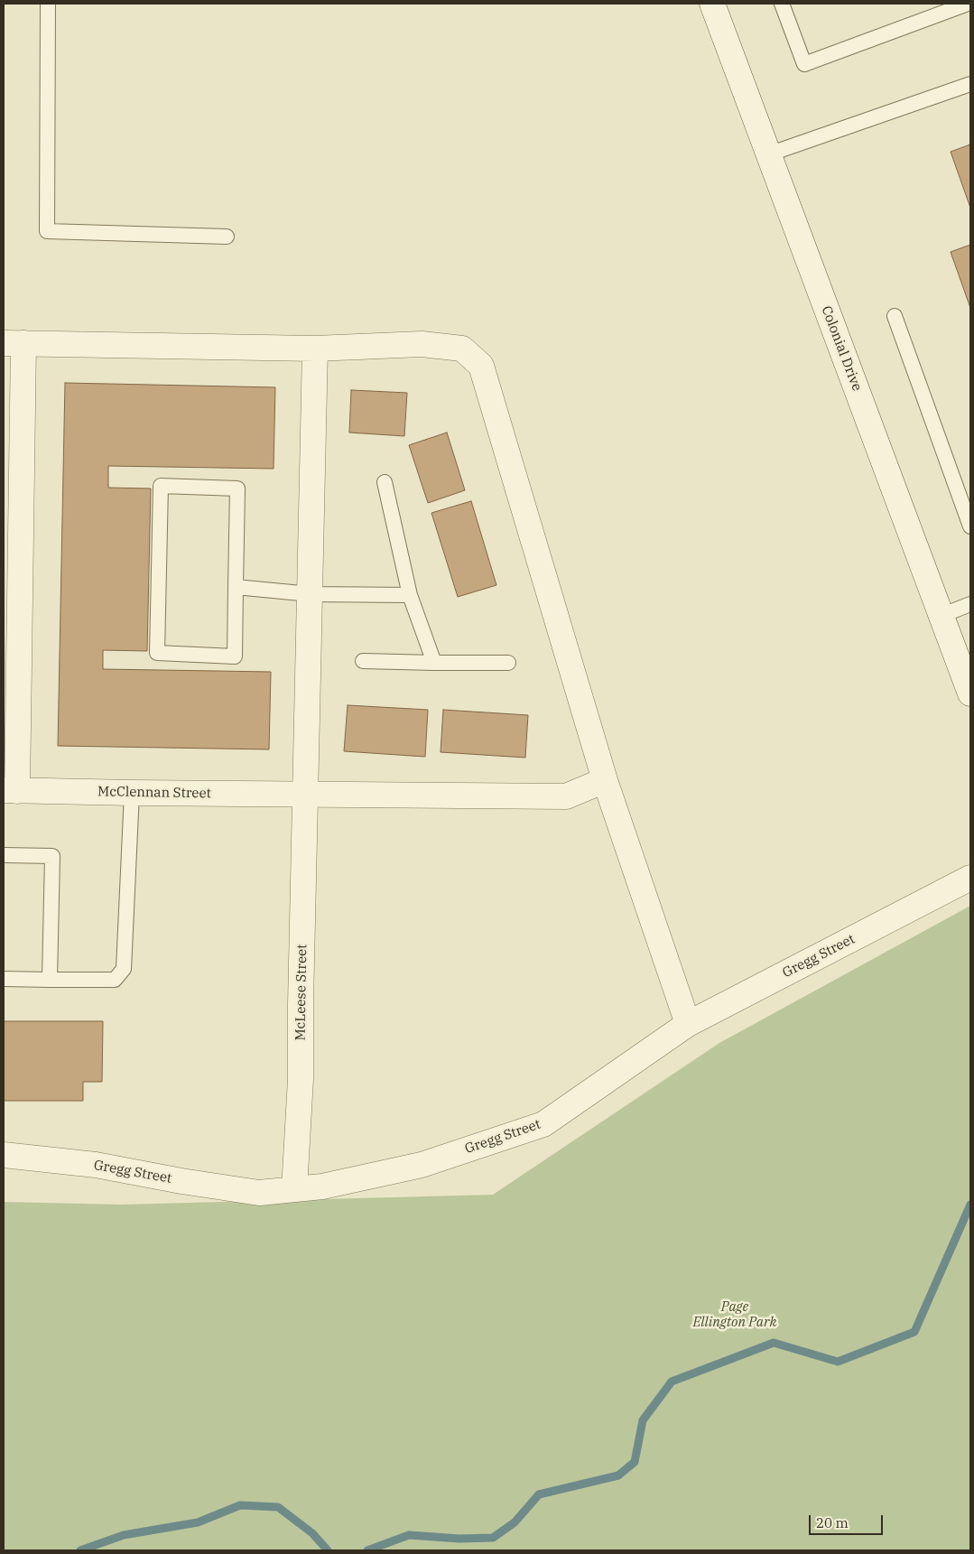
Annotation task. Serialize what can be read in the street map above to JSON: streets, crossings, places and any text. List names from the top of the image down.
{
  "streets": {
    "street": [
      "Colonial Drive",
      "McClennan Street",
      "Gregg Street",
      "McLeese Street"
    ]
  },
  "crossings": [
    ["McClennan Street", "McLeese Street"],
    ["Gregg Street", "McLeese Street"]
  ],
  "parks": ["Page Ellington Park"],
  "scale_bar": "20 m"
}
